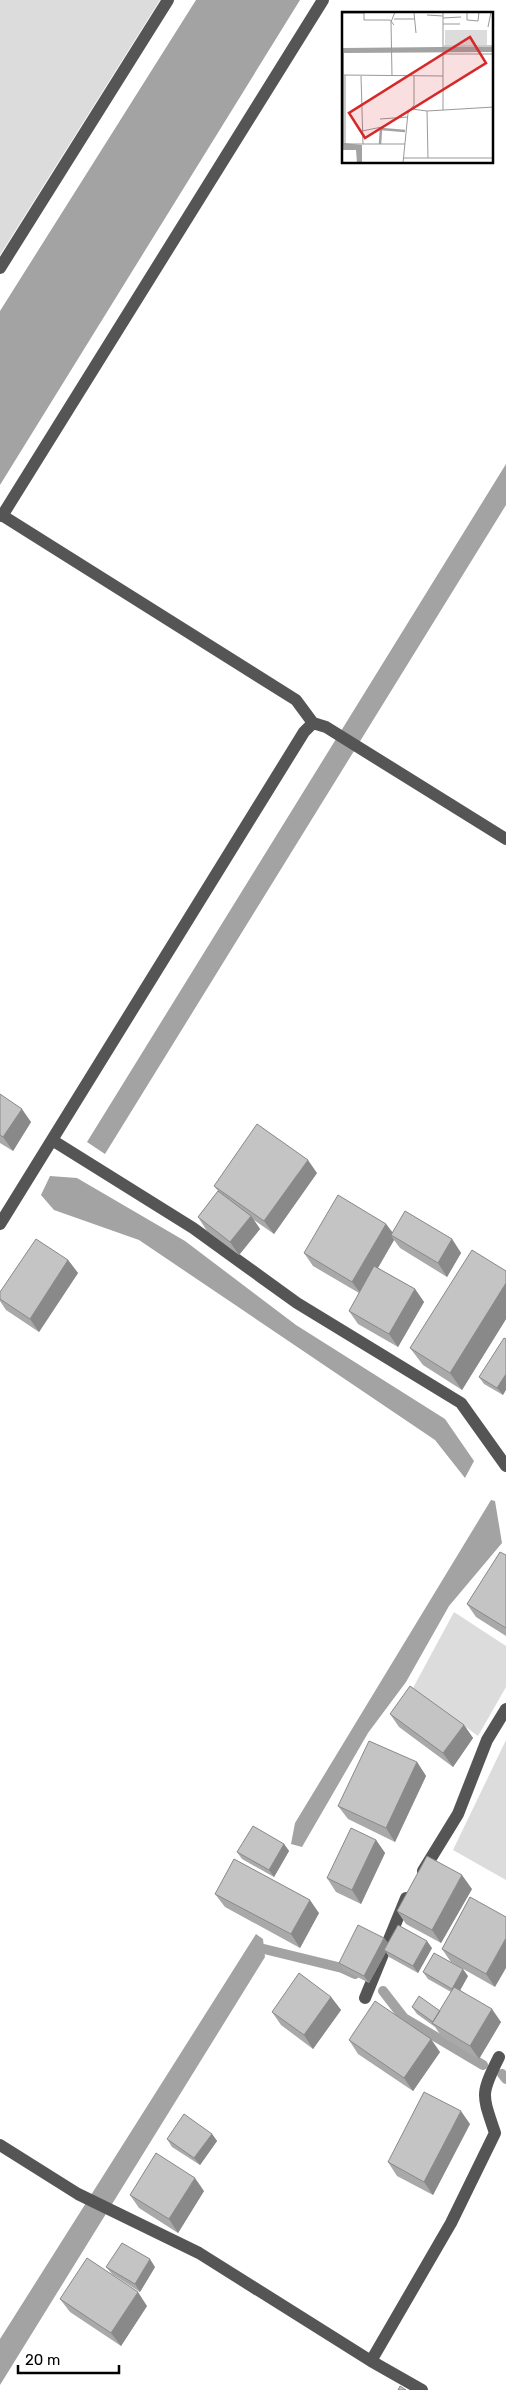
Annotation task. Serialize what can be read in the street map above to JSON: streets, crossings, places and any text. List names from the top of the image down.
{
  "scale_bar": "20 m"
}
